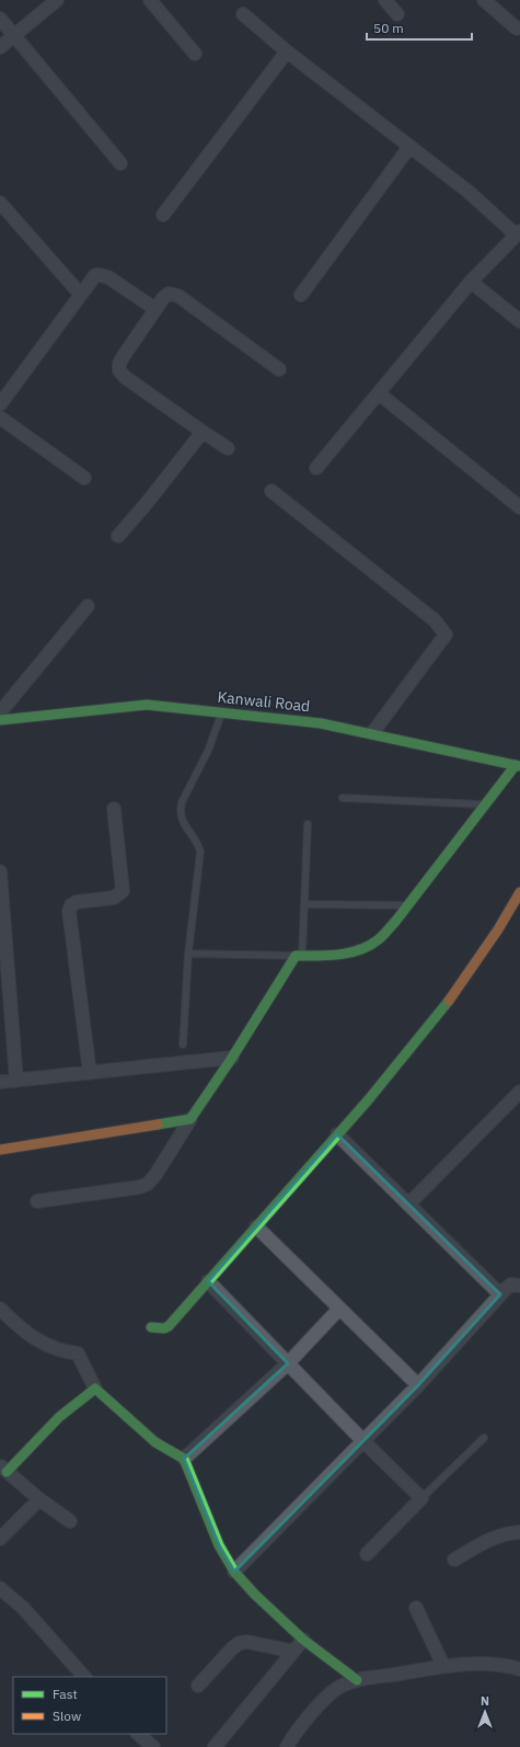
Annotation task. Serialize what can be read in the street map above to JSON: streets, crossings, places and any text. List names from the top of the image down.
{
  "streets": {
    "street": ["Kanwali Road"]
  },
  "legend": ["Fast", "Slow"],
  "scale_bar": "50 m",
  "north": "top"
}
